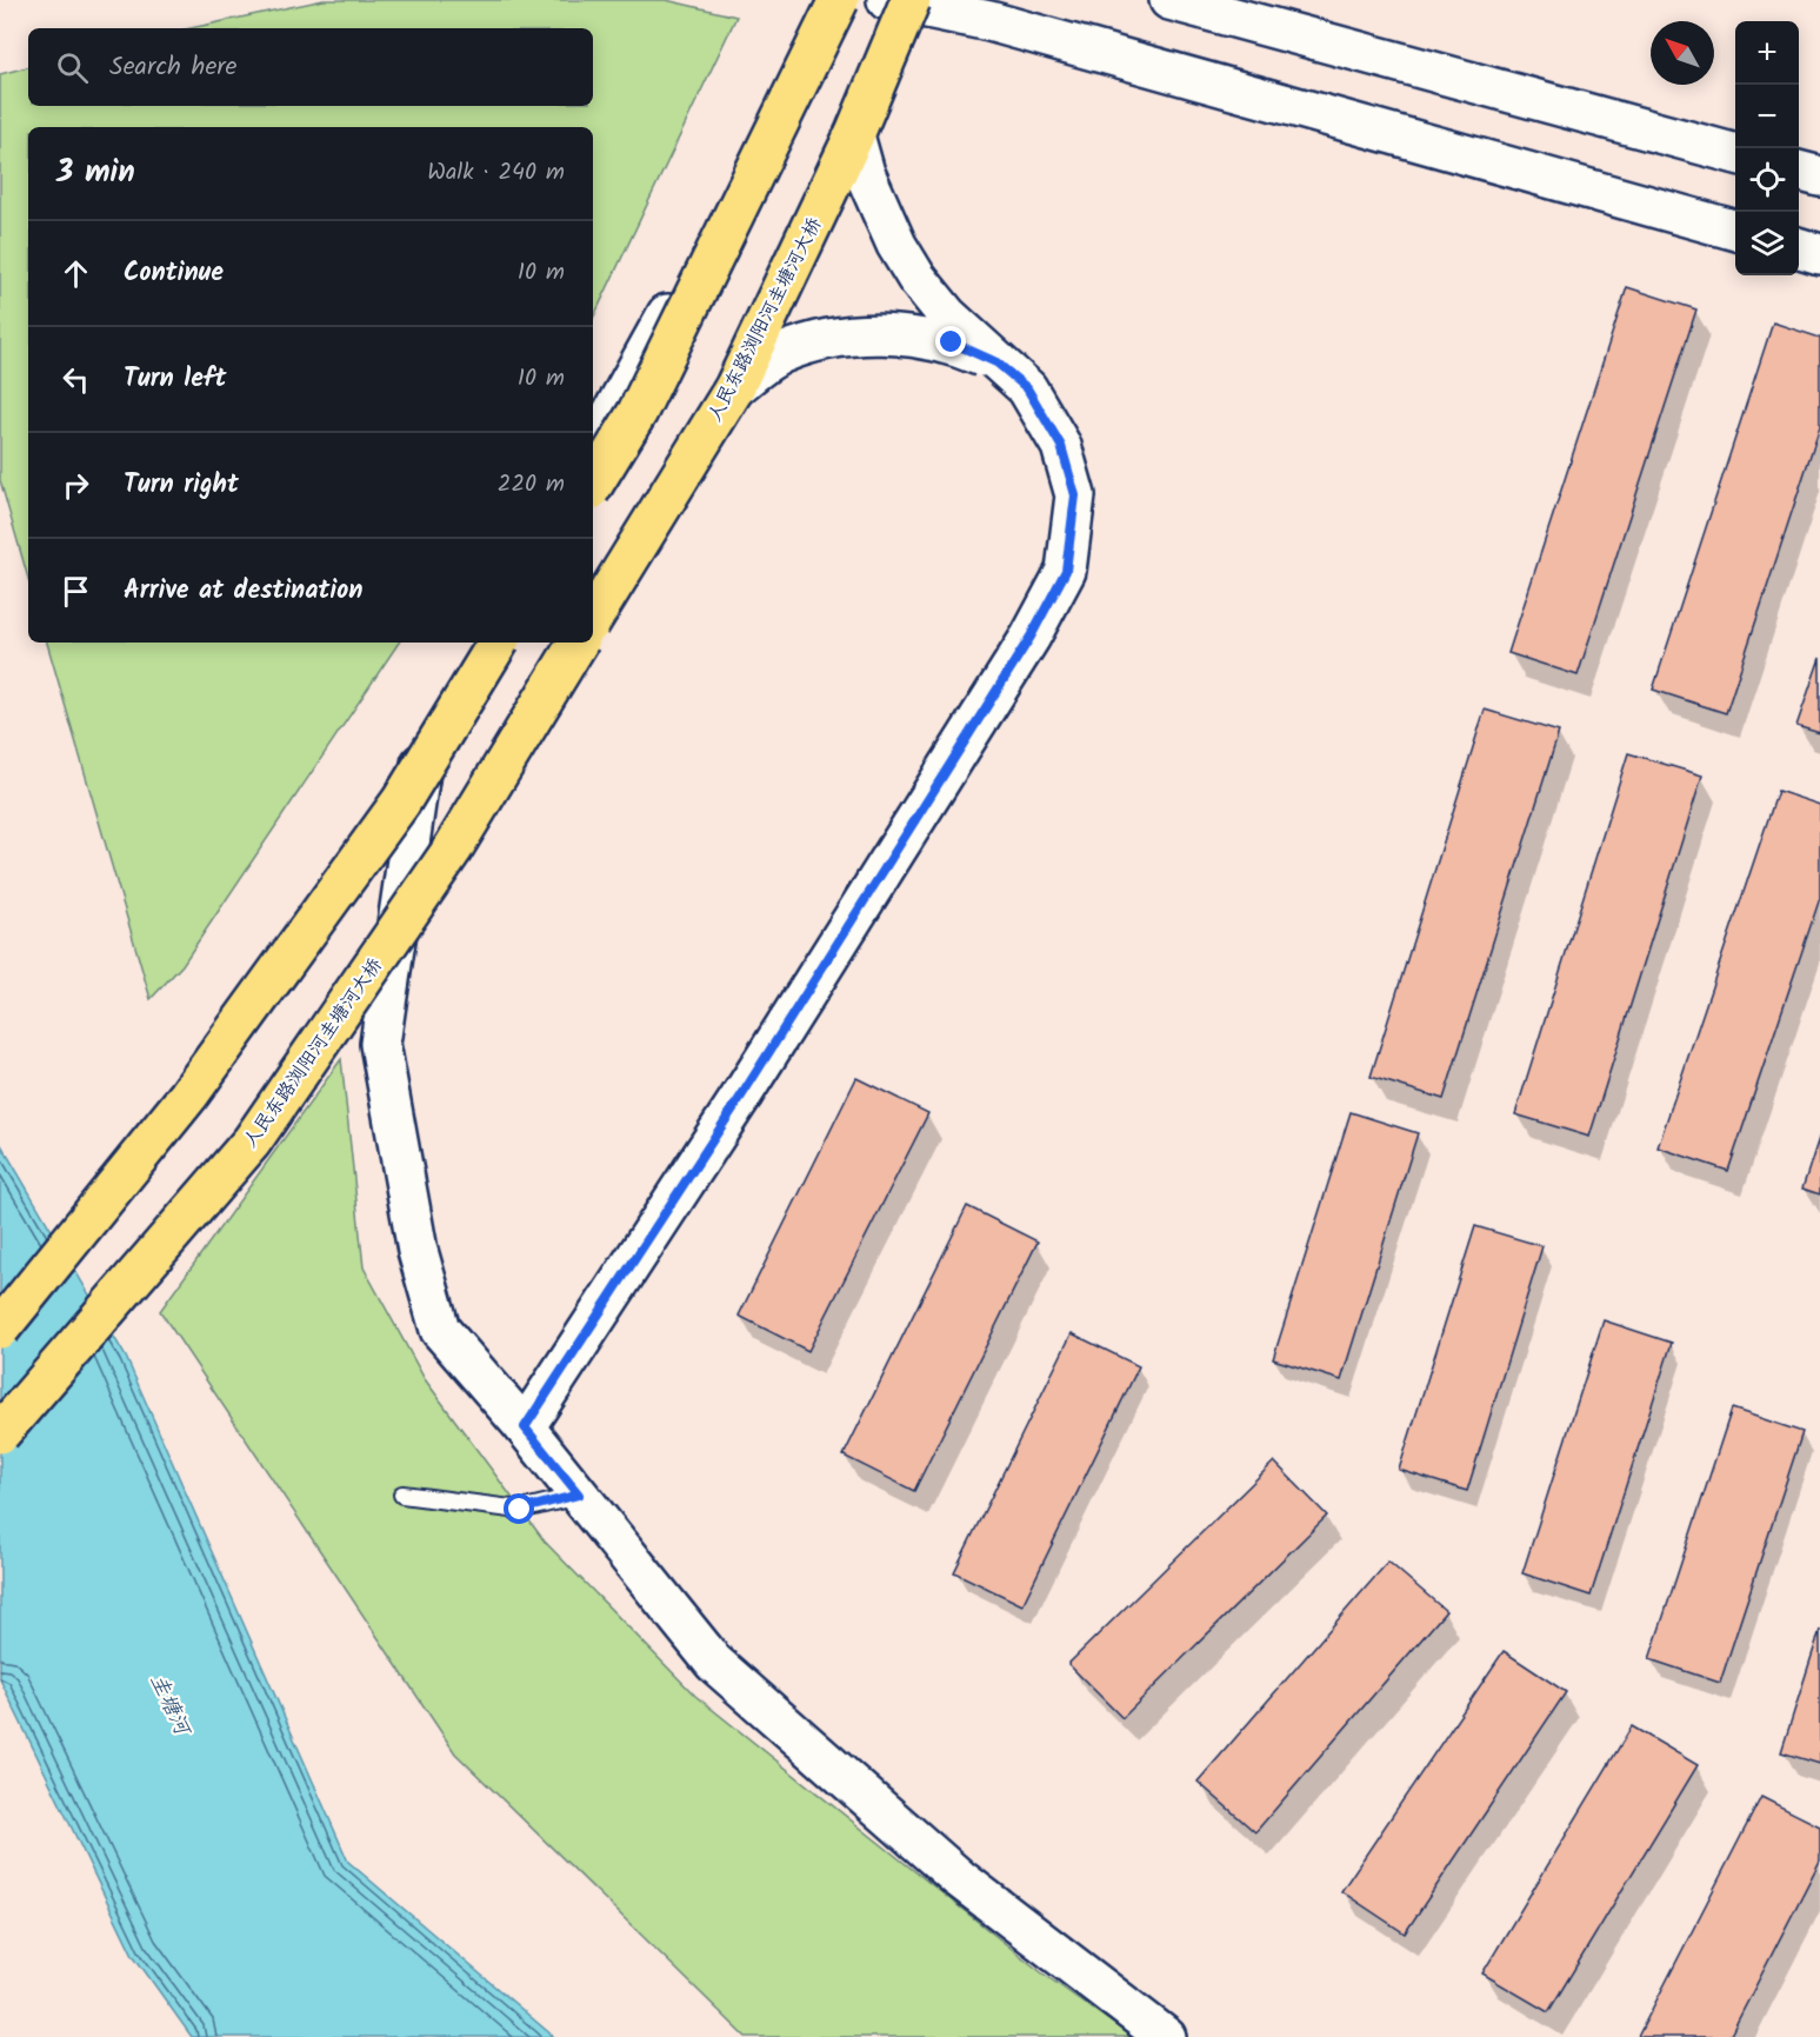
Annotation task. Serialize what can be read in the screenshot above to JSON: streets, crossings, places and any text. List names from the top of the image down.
{
  "streets": {
    "main road": ["人民东路浏阳河圭塘河大桥"]
  },
  "water": ["圭塘河"],
  "north": "top left",
  "page": {
    "map_buttons": ["+", "−"],
    "search": "Search here",
    "heading": ["3 min", "Walk · 240 m"],
    "list": [
      ["Continue", "10 m"],
      ["Turn left", "10 m"],
      ["Turn right", "220 m"],
      "Arrive at destination"
    ]
  }
}
